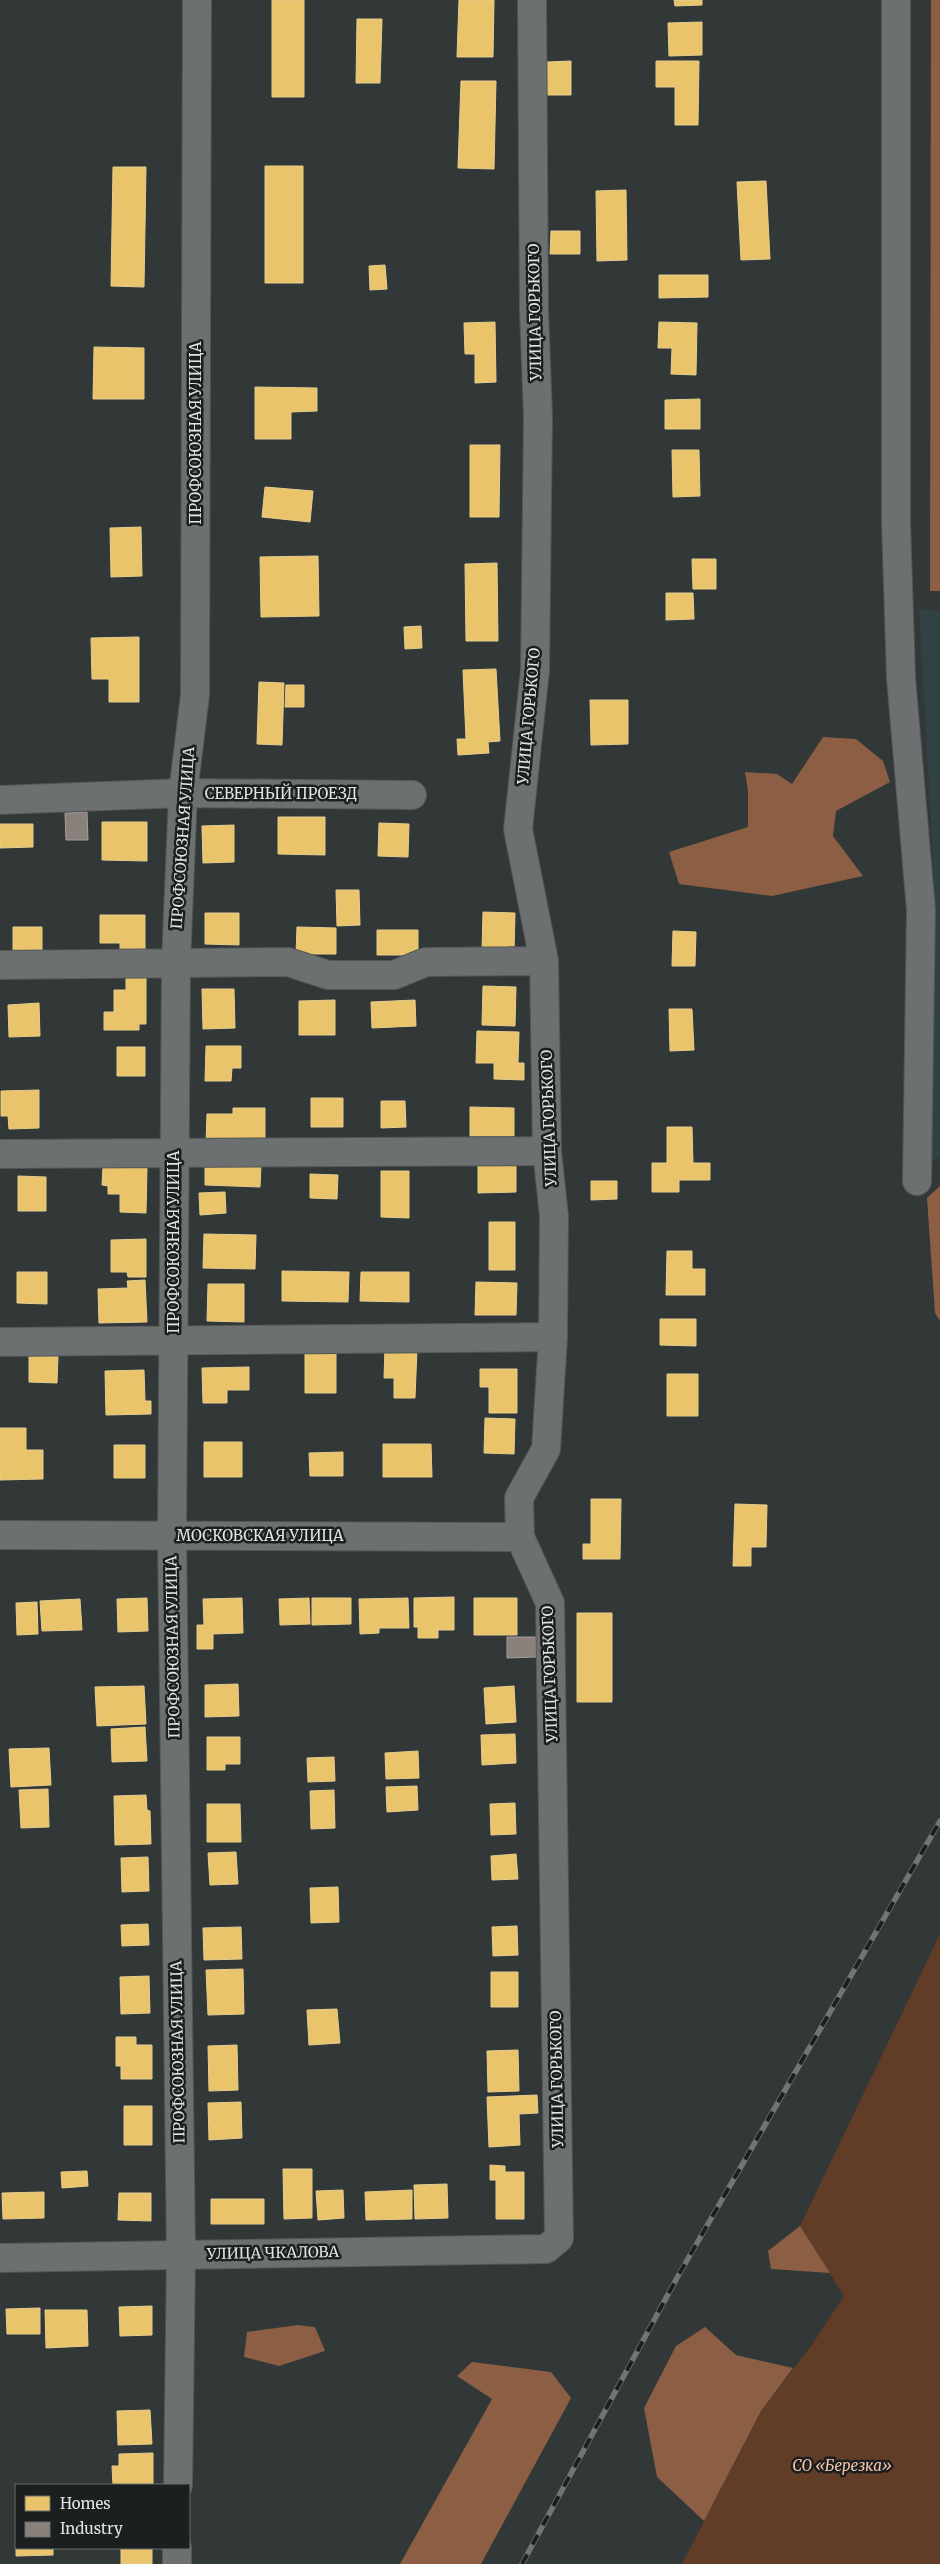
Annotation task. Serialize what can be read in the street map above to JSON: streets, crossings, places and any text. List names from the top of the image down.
{
  "streets": {
    "street": [
      "УЛИЦА ГОРЬКОГО",
      "ПРОФСОЮЗНАЯ УЛИЦА",
      "СЕВЕРНЫЙ ПРОЕЗД",
      "МОСКОВСКАЯ УЛИЦА",
      "УЛИЦА ЧКАЛОВА"
    ]
  },
  "crossings": [
    ["УЛИЦА ГОРЬКОГО", "МОСКОВСКАЯ УЛИЦА"],
    ["УЛИЦА ГОРЬКОГО", "УЛИЦА ЧКАЛОВА"],
    ["ПРОФСОЮЗНАЯ УЛИЦА", "СЕВЕРНЫЙ ПРОЕЗД"],
    ["ПРОФСОЮЗНАЯ УЛИЦА", "МОСКОВСКАЯ УЛИЦА"],
    ["ПРОФСОЮЗНАЯ УЛИЦА", "УЛИЦА ЧКАЛОВА"]
  ],
  "parks": ["СО «Березка»"],
  "legend": ["Homes", "Industry"]
}
